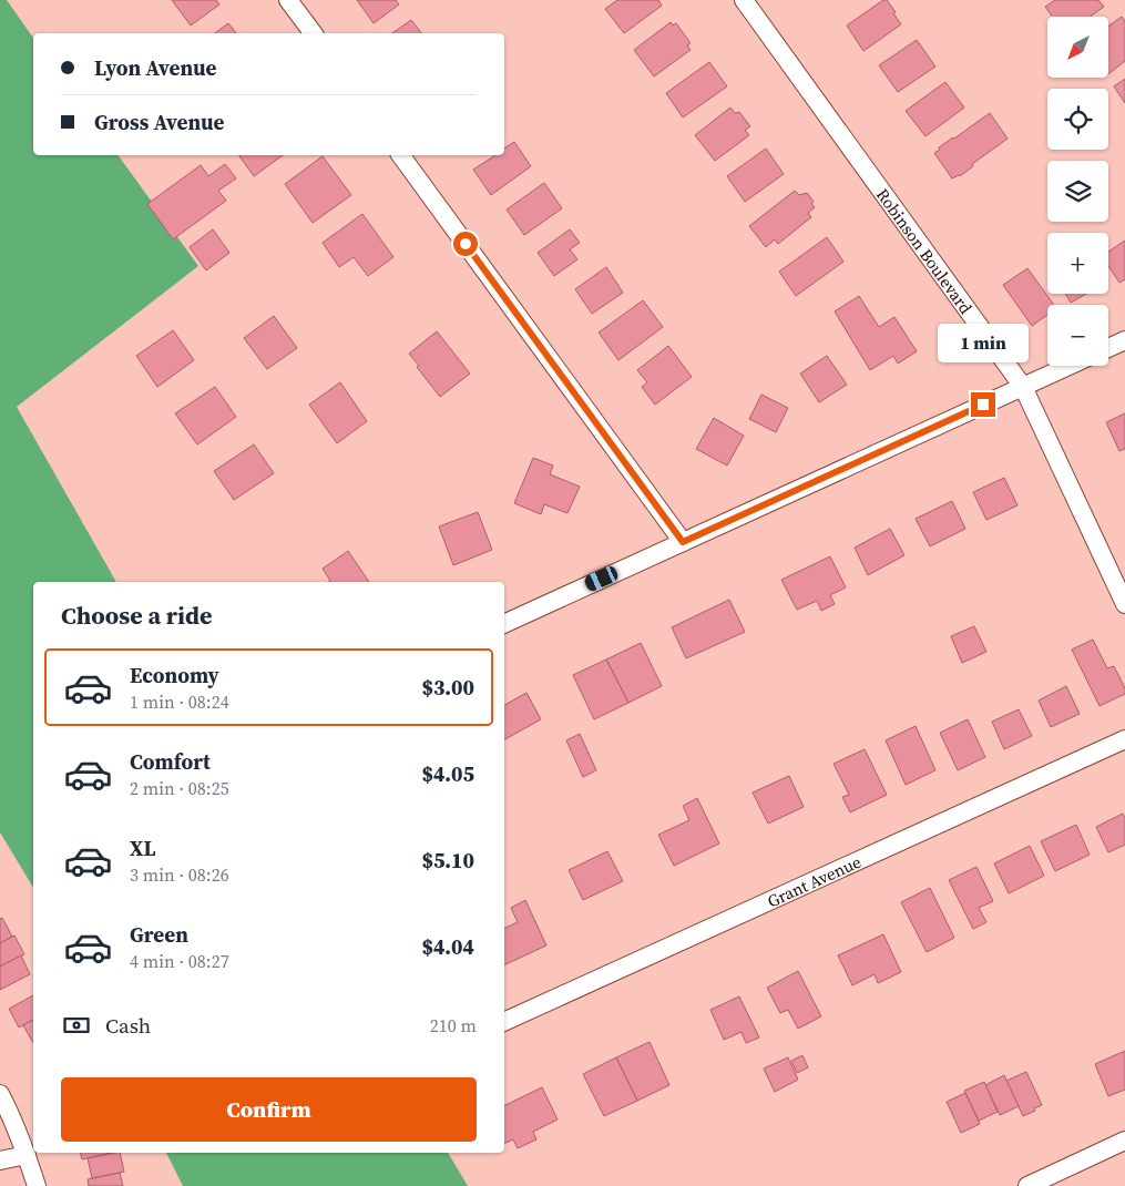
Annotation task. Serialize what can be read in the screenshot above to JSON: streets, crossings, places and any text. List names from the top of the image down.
{
  "streets": {
    "street": ["Robinson Boulevard", "Grant Avenue"]
  },
  "north": "bottom left",
  "page": {
    "map_buttons": ["+", "−"],
    "banner": ["Lyon Avenue", "Gross Avenue"],
    "bubble": "1 min",
    "heading": "Choose a ride",
    "list": [
      {
        "name": "Economy",
        "note": "1 min · 08:24",
        "value": "$3.00"
      },
      {
        "name": "Comfort",
        "note": "2 min · 08:25",
        "value": "$4.05"
      },
      {
        "name": "XL",
        "note": "3 min · 08:26",
        "value": "$5.10"
      },
      {
        "name": "Green",
        "note": "4 min · 08:27",
        "value": "$4.04"
      }
    ],
    "pay": ["Cash", "210 m"],
    "buttons": "Confirm"
  }
}
